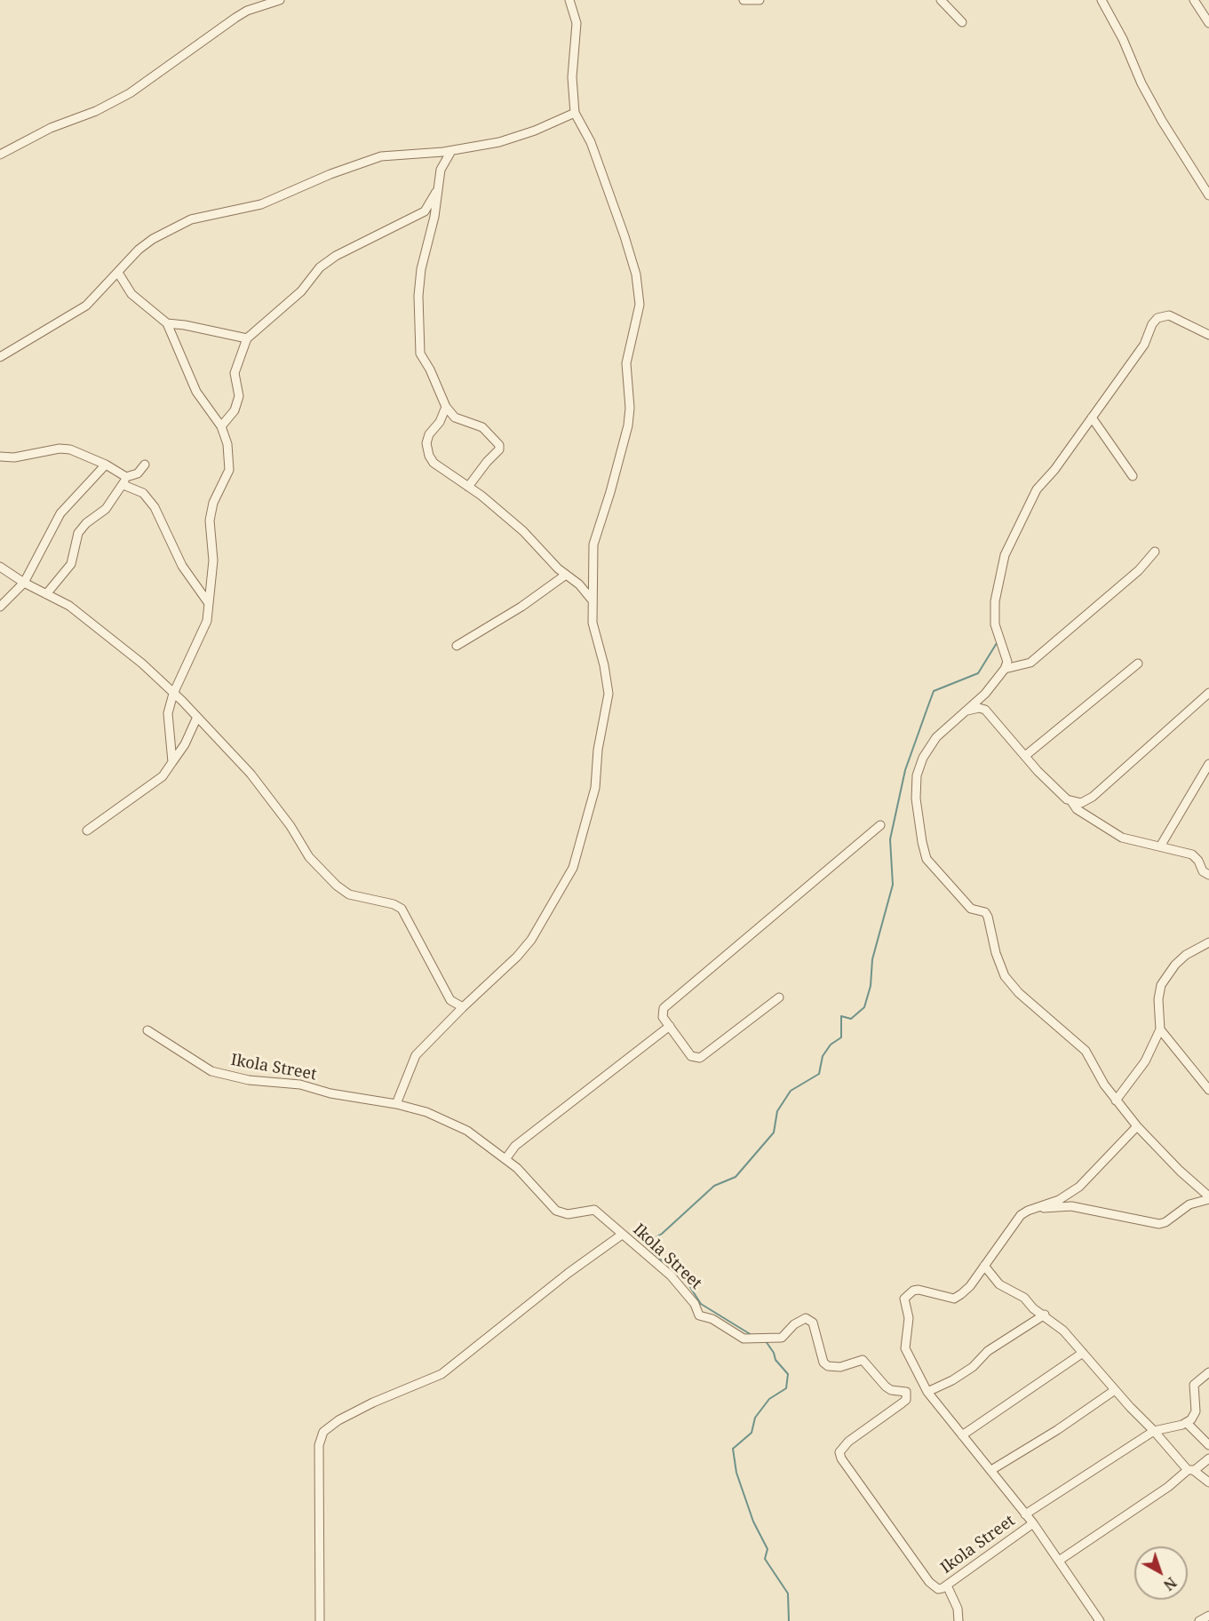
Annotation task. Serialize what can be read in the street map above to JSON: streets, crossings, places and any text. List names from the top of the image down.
{
  "streets": {
    "street": ["Ikola Street"]
  },
  "north": "bottom right"
}
